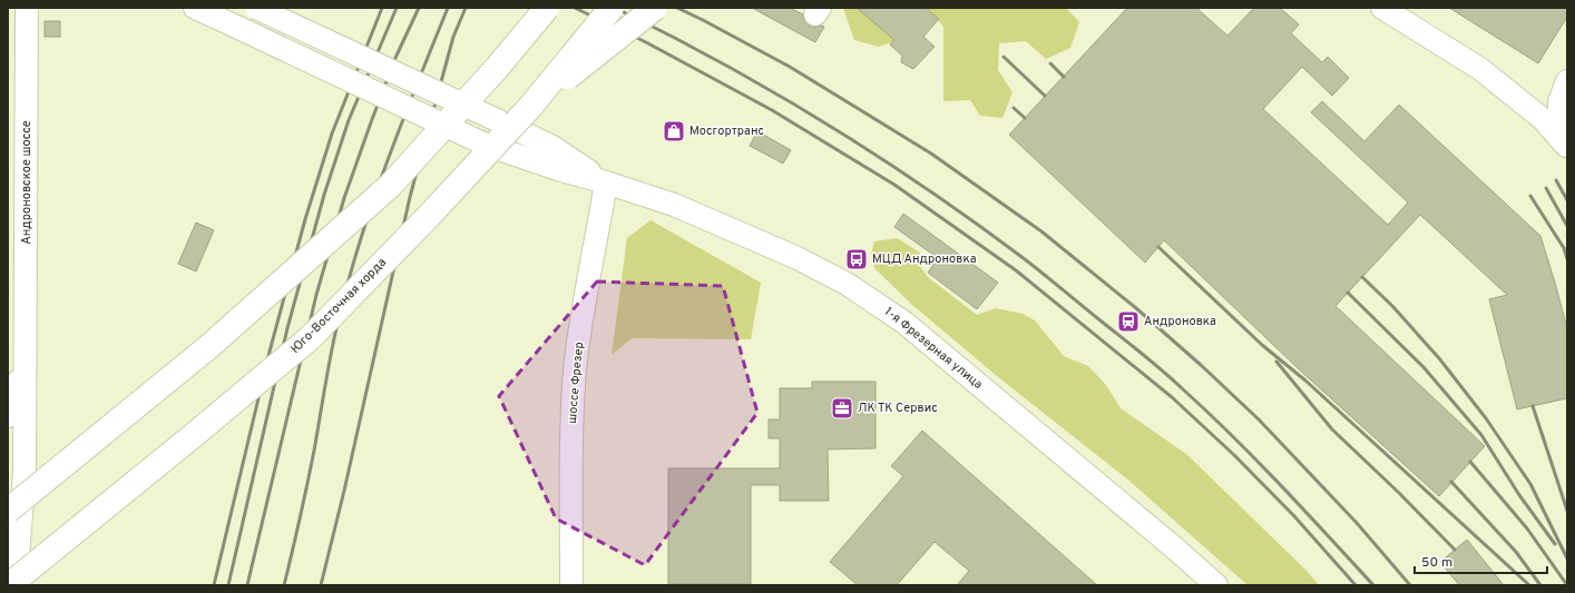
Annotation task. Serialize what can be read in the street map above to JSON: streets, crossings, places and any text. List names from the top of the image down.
{
  "streets": {
    "main road": ["Юго-Восточная хорда"],
    "street": ["Андроновское шоссе", "1-я Фрезерная улица", "шоссе Фрезер"]
  },
  "crossings": [
    ["Андроновское шоссе", "Юго-Восточная хорда"],
    ["1-я Фрезерная улица", "шоссе Фрезер"]
  ],
  "places": {
    "shop": ["Мосгортранс"],
    "bus stop": ["МЦД Андроновка"],
    "station": ["Андроновка"],
    "office": ["ЛК ТК Сервис"]
  },
  "scale_bar": "50 m"
}
